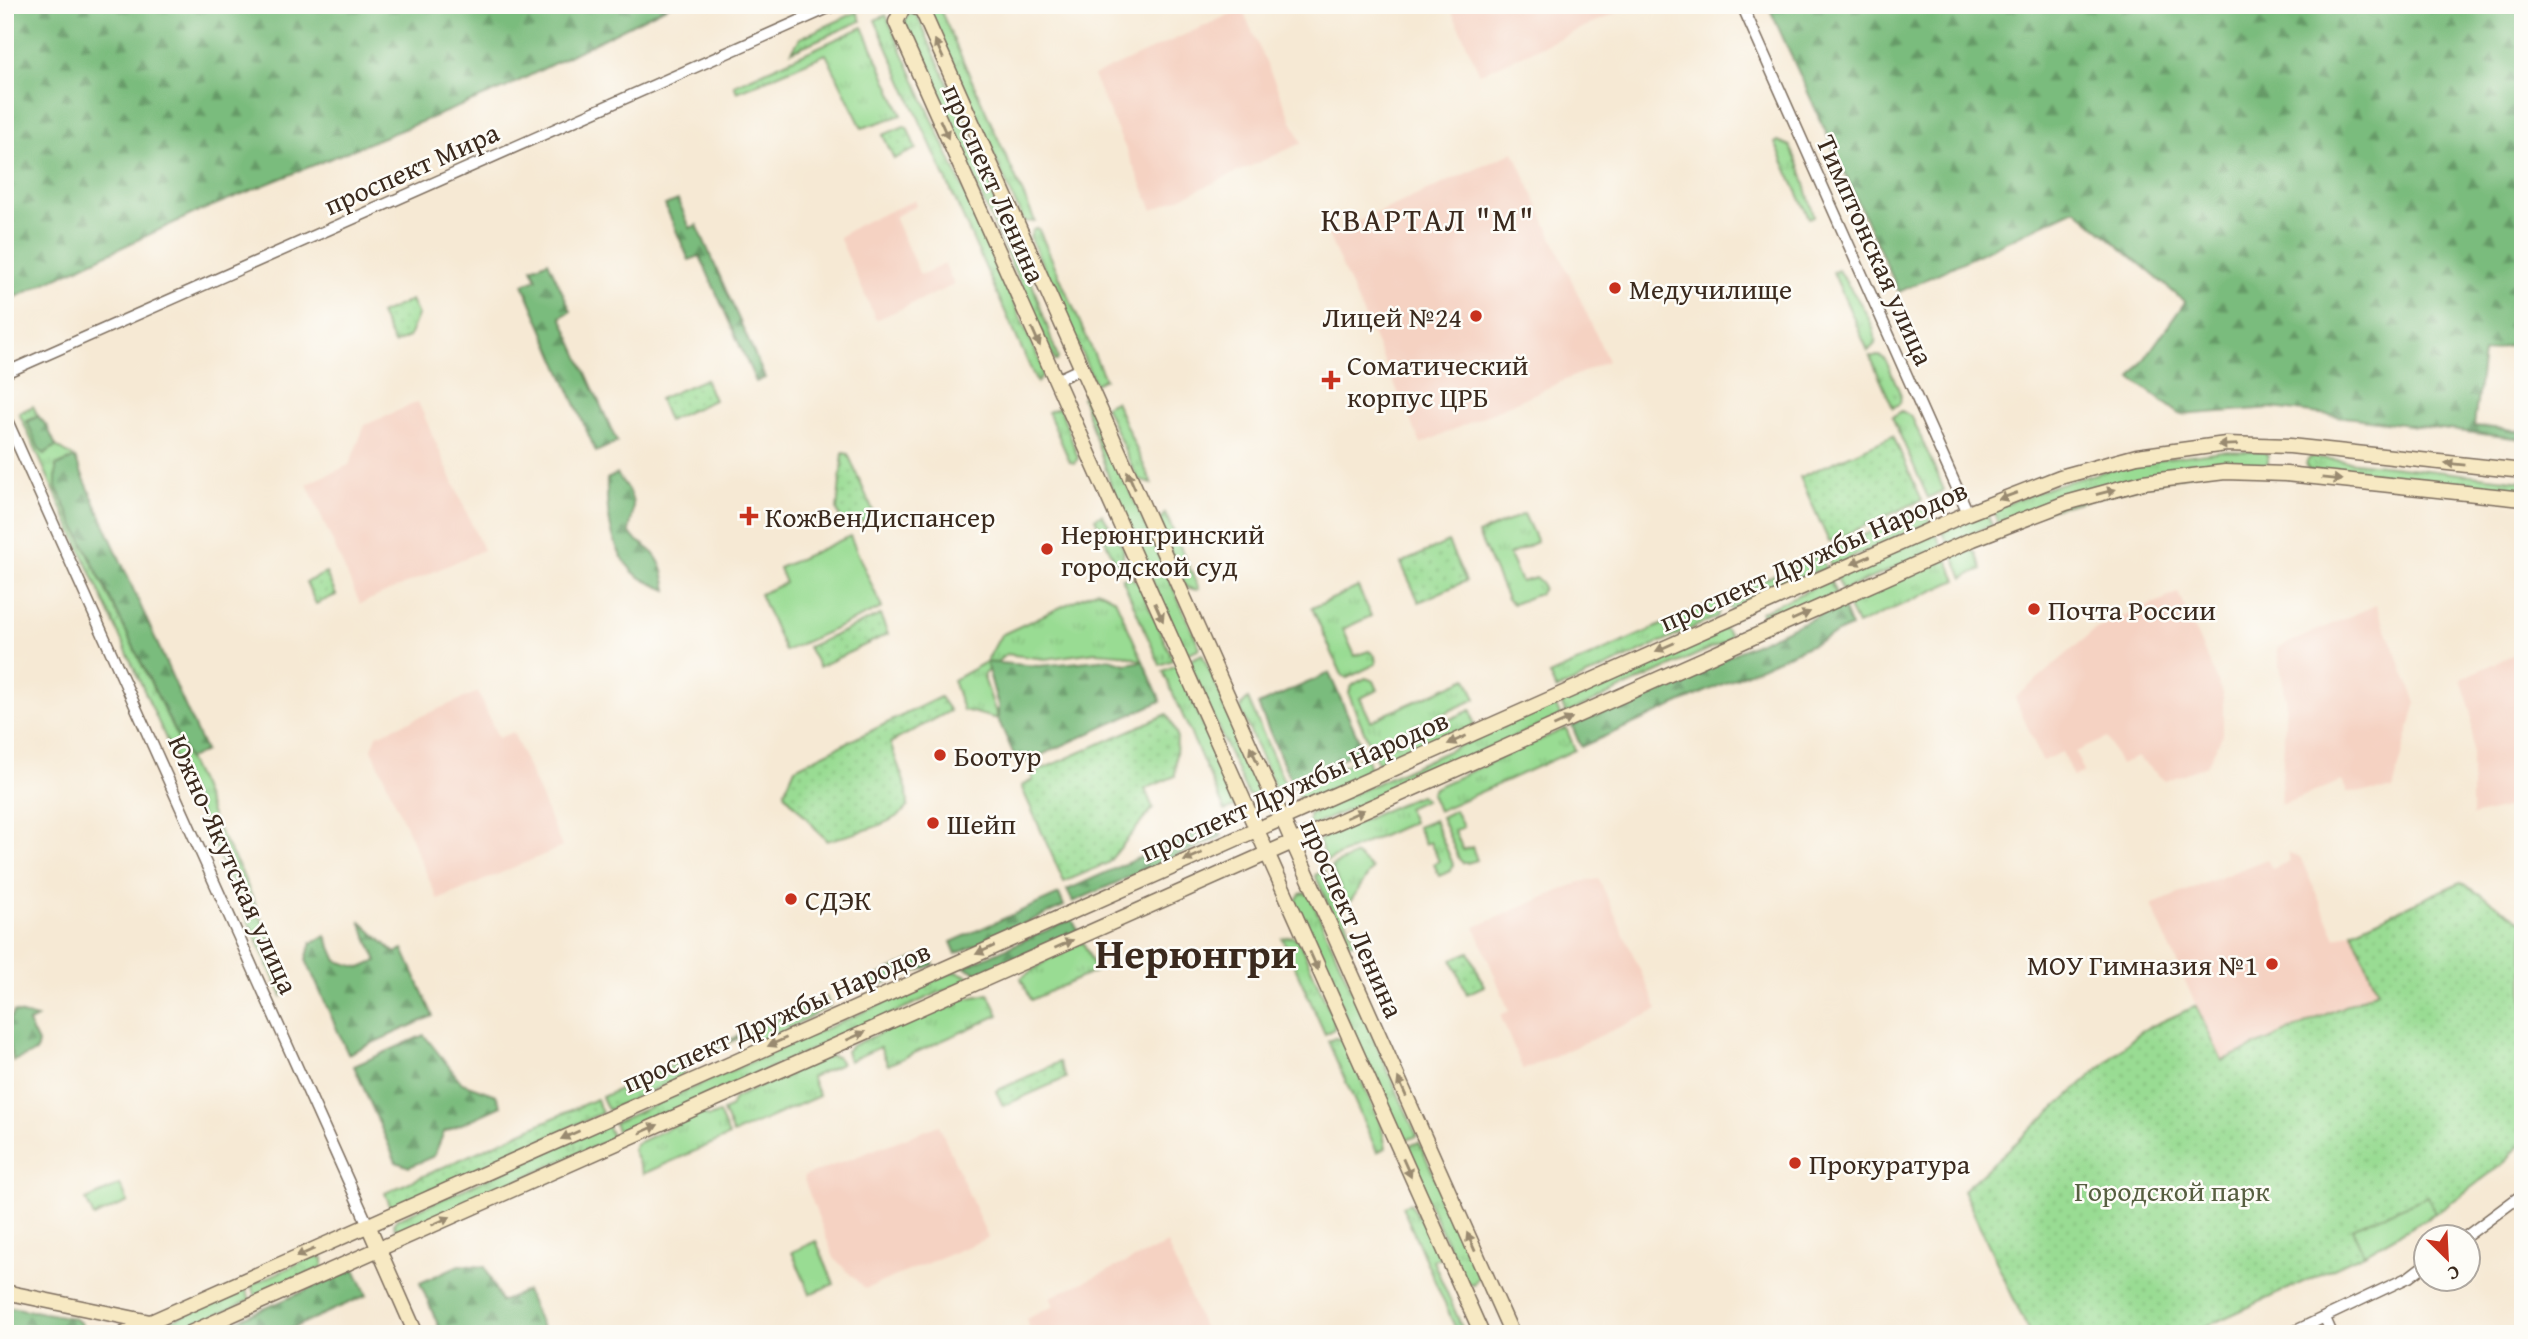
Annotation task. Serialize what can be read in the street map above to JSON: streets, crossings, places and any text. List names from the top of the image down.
{
  "streets": {
    "street": [
      "проспект Мира",
      "проспект Ленина",
      "Тимптонская улица",
      "проспект Дружбы Народов",
      "Южно-Якутская улица"
    ]
  },
  "crossings": [
    ["проспект Ленина", "проспект Дружбы Народов"],
    ["Тимптонская улица", "проспект Дружбы Народов"],
    ["проспект Дружбы Народов", "Южно-Якутская улица"]
  ],
  "districts": ["КВАРТАЛ \"М\"", "Нерюнгри"],
  "parks": ["Городской парк"],
  "places": {
    "other": [
      "Медучилище",
      "Лицей №24",
      "Нерюнгринский городской суд",
      "Почта России",
      "Боотур",
      "Шейп",
      "СДЭК",
      "МОУ Гимназия №1",
      "Прокуратура"
    ],
    "health": ["Соматический корпус ЦРБ", "КожВенДиспансер"]
  },
  "north": "bottom right"
}
